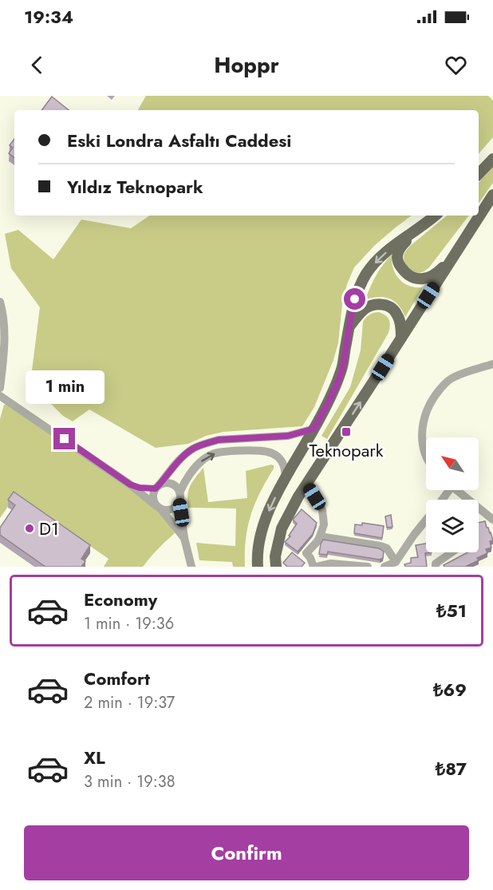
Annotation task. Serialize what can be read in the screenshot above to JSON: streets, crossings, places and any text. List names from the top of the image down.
{
  "places": {
    "transit": ["Teknopark"],
    "other": ["D1"]
  },
  "north": "top left",
  "page": {
    "status": "19:34",
    "header": "Hoppr",
    "banner": ["Eski Londra Asfaltı Caddesi", "Yıldız Teknopark"],
    "bubble": "1 min",
    "list": [
      {
        "name": "Economy",
        "note": "1 min · 19:36",
        "value": "₺51"
      },
      {
        "name": "Comfort",
        "note": "2 min · 19:37",
        "value": "₺69"
      },
      {
        "name": "XL",
        "note": "3 min · 19:38",
        "value": "₺87"
      }
    ],
    "buttons": "Confirm"
  }
}
